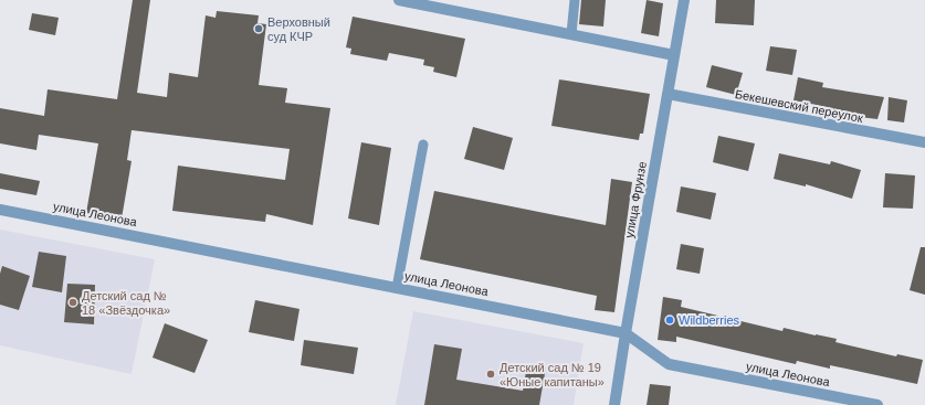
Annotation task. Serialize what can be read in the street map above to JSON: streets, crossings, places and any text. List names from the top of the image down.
{
  "streets": {
    "street": ["Бекешевский переулок", "улица Фрунзе", "улица Леонова"]
  },
  "crossings": [
    ["Бекешевский переулок", "улица Фрунзе"],
    ["улица Фрунзе", "улица Леонова"]
  ],
  "places": [
    "Верховный суд КЧР",
    "Детский сад № 18 «Звёздочка»",
    "Wildberries",
    "Детский сад № 19 «Юные капитаны»"
  ]
}
